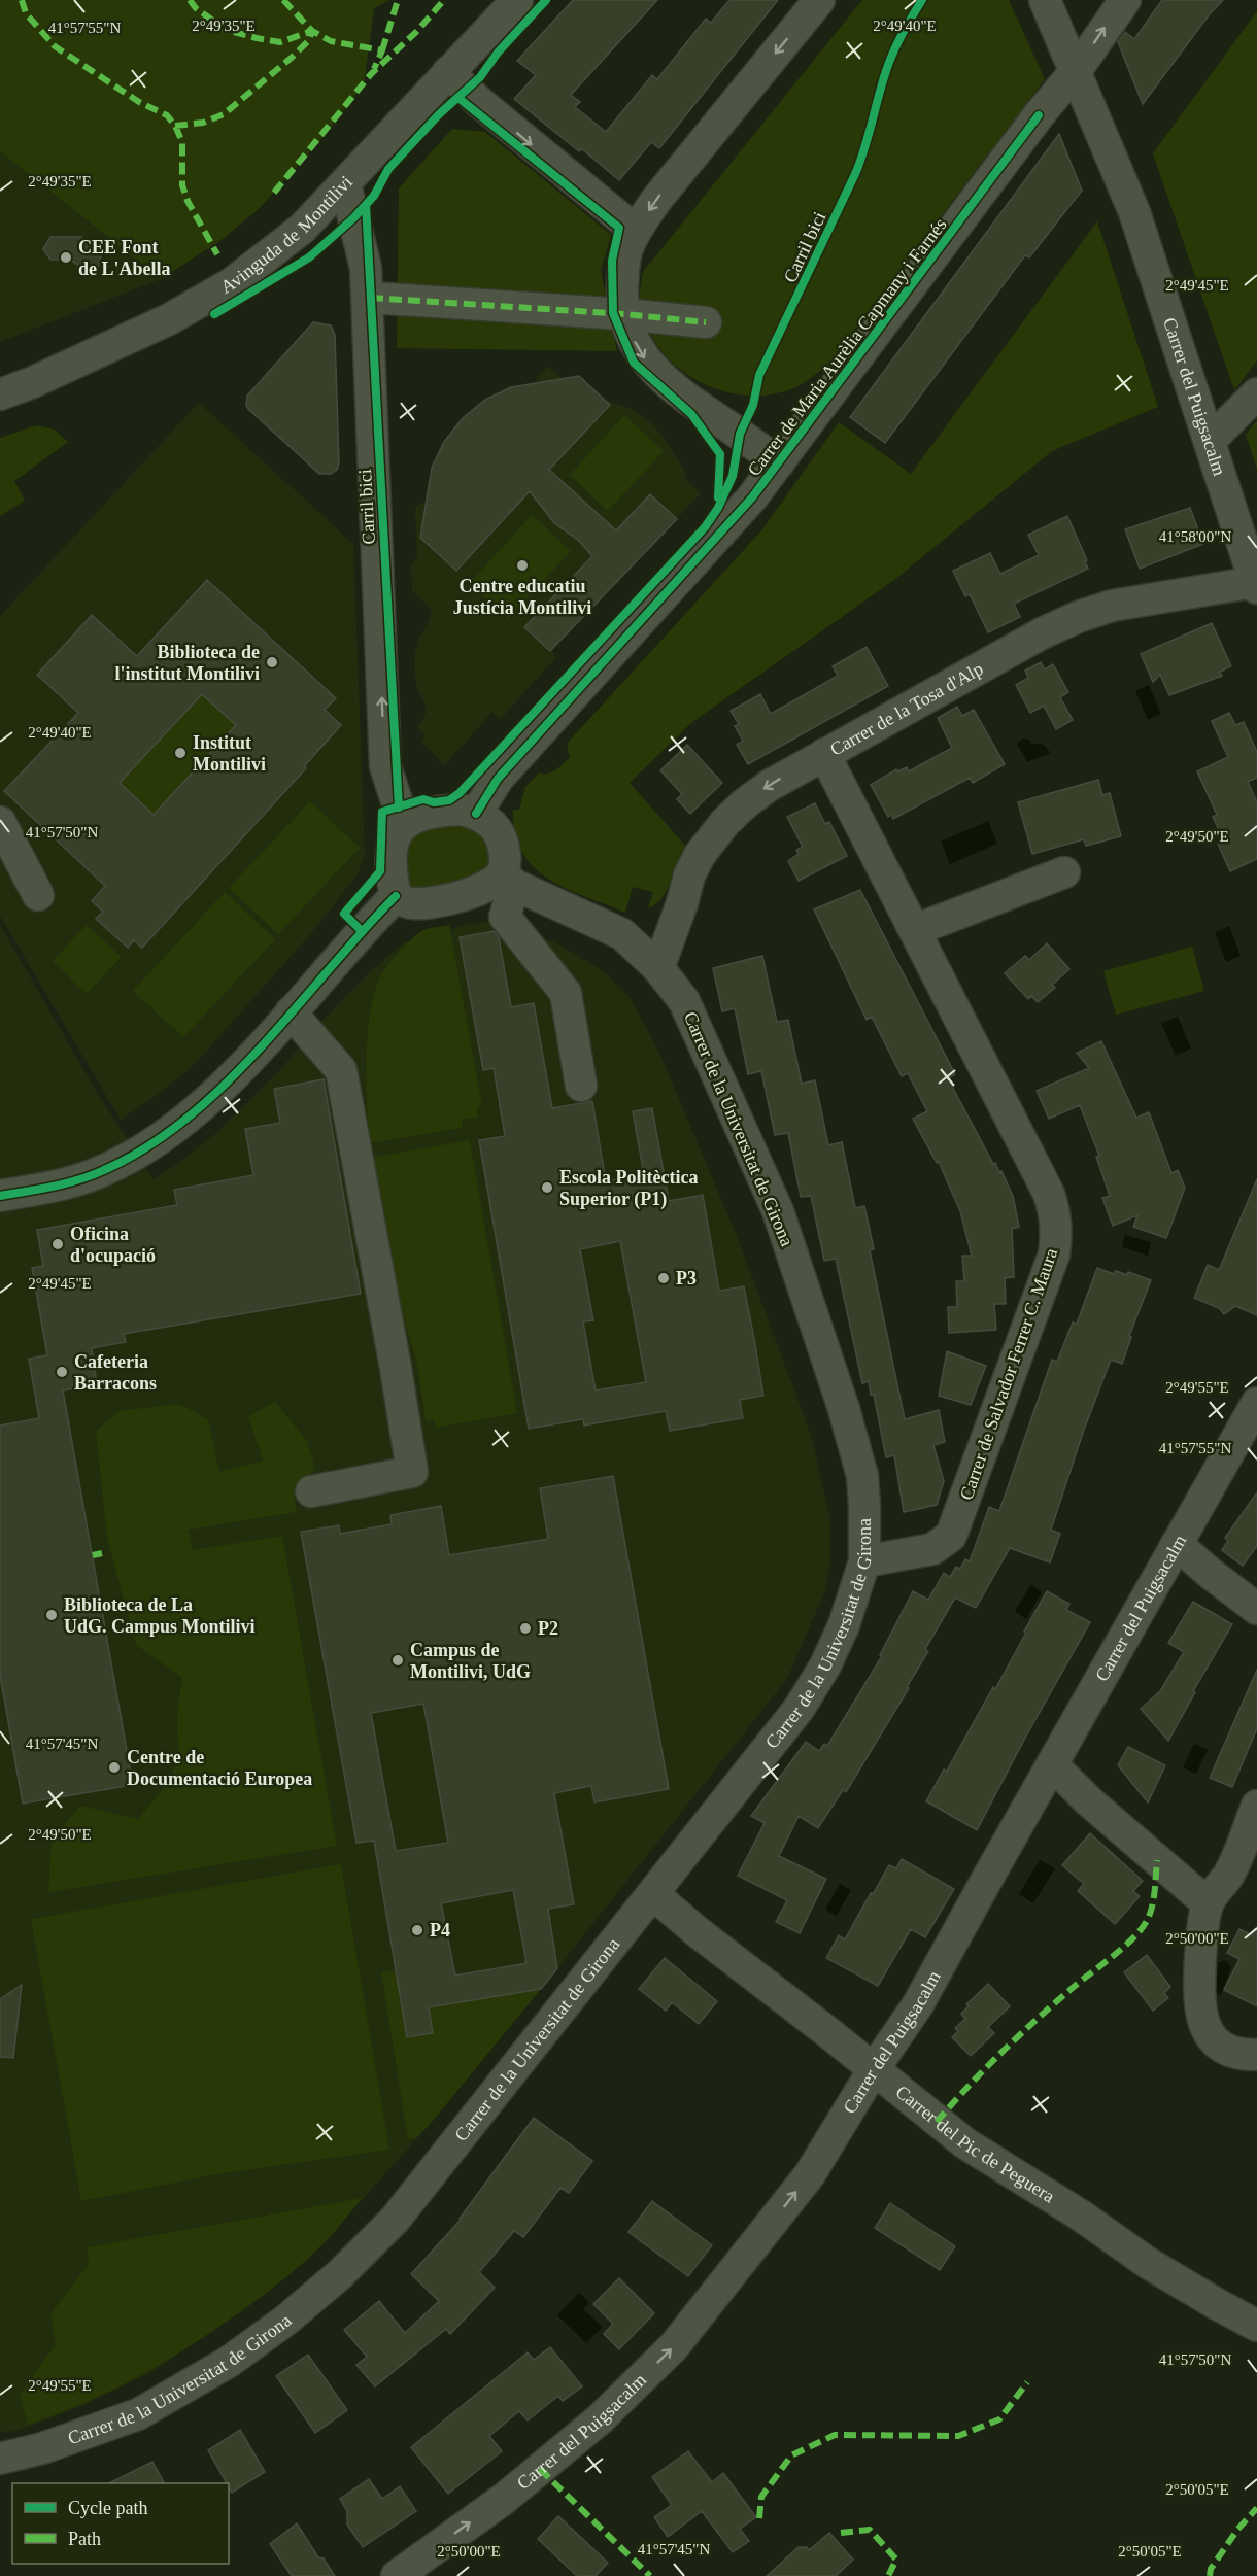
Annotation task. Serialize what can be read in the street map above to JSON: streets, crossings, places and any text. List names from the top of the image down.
{
  "streets": {
    "street": [
      "Avinguda de Montilivi",
      "Carrer de Maria Aurèlia Capmany i Farnés",
      "Carrer del Puigsacalm",
      "Carrer de la Tosa d'Alp",
      "Carrer de la Universitat de Girona",
      "Carrer de Salvador Ferrer C. Maura",
      "Carrer del Pic de Peguera"
    ],
    "cycle path": ["Carril bici"]
  },
  "crossings": [
    ["Carrer de Maria Aurèlia Capmany i Farnés", "Carrer del Puigsacalm"],
    ["Carrer de Maria Aurèlia Capmany i Farnés", "Carrer de la Universitat de Girona"],
    ["Carrer del Puigsacalm", "Carrer de la Tosa d'Alp"],
    ["Carrer del Puigsacalm", "Carrer del Pic de Peguera"],
    ["Carrer de la Tosa d'Alp", "Carrer de la Universitat de Girona"],
    ["Carrer de la Tosa d'Alp", "Carrer de Salvador Ferrer C. Maura"],
    ["Carrer de la Universitat de Girona", "Carrer de Salvador Ferrer C. Maura"],
    ["Carrer de la Universitat de Girona", "Carrer del Pic de Peguera"]
  ],
  "one_way": ["Carrer de la Tosa d'Alp"],
  "places": [
    "CEE Font de L'Abella",
    "Centre educatiu Justícia Montilivi",
    "Biblioteca de l'institut Montilivi",
    "Institut Montilivi",
    "Escola Politèctica Superior (P1)",
    "Oficina d'ocupació",
    "P3",
    "Cafeteria Barracons",
    "Biblioteca de La UdG. Campus Montilivi",
    "P2",
    "Campus de Montilivi, UdG",
    "Centre de Documentació Europea",
    "P4"
  ],
  "legend": ["Cycle path", "Path"],
  "coordinates": [
    "2°49'35\"E",
    "2°49'40\"E",
    "41°57'55\"N",
    "2°49'45\"E",
    "41°58'00\"N",
    "41°57'50\"N",
    "2°49'50\"E",
    "2°49'55\"E",
    "41°57'45\"N",
    "2°50'00\"E",
    "2°50'05\"E"
  ]
}
